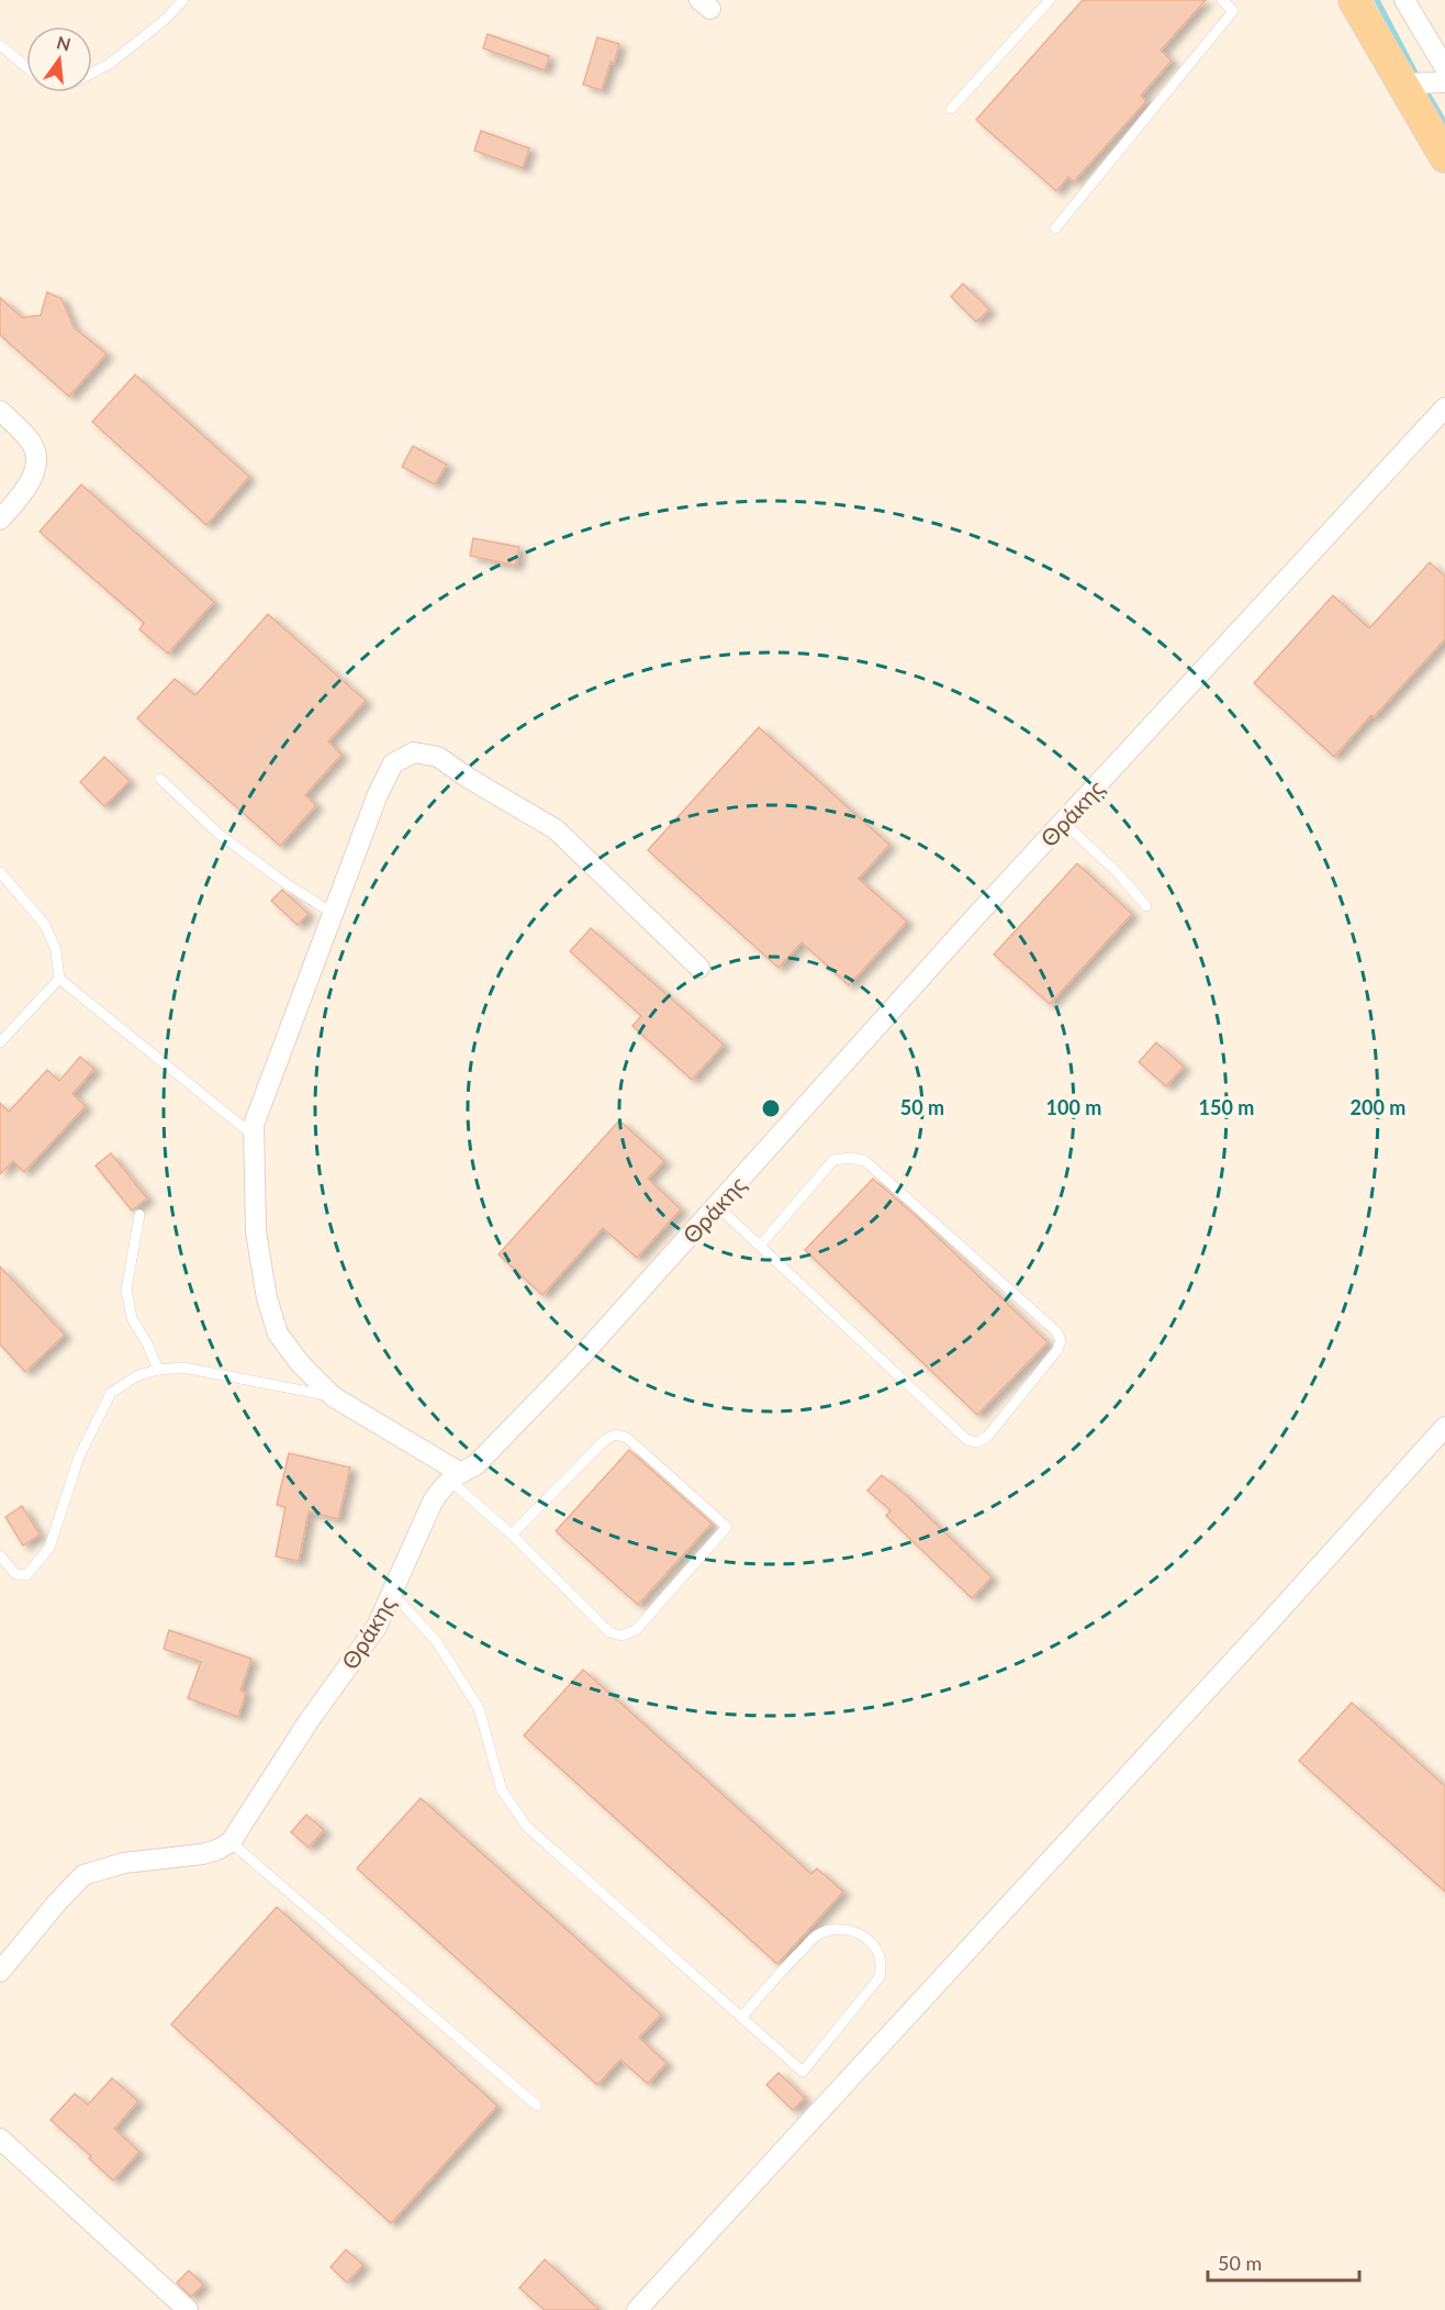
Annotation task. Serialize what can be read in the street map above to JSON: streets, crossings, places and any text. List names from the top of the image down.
{
  "streets": {
    "street": ["Θράκης"]
  },
  "scale_bar": "50 m",
  "north": "top",
  "rings": [
    "50 m",
    "100 m",
    "150 m",
    "200 m"
  ]
}
